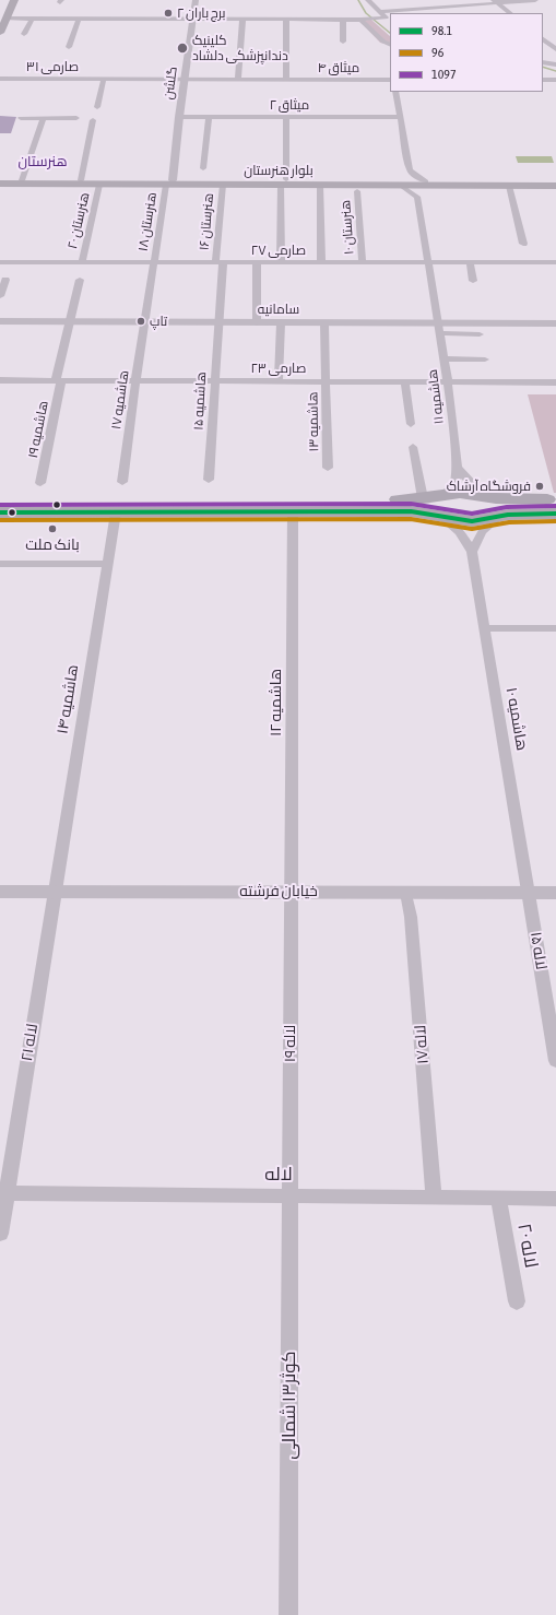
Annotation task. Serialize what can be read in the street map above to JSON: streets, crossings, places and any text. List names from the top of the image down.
{
  "streets": {
    "main road": ["بلوار هنرستان"],
    "street": [
      "صارمی ۳۱",
      "میثاق ۴",
      "گلشن",
      "میثاق ۲",
      "هنرستان ۲۰",
      "هنرستان ۱۸",
      "هنرستان ۱۶",
      "هنرستان ۱۰",
      "صارمی ۲۷",
      "سامانیه",
      "صارمی ۲۳",
      "هاشمیه ۱۱",
      "هاشمیه ۱۷",
      "هاشمیه ۱۵",
      "هاشمیه ۱۳",
      "هاشمیه ۱۹",
      "هاشمیه ۱۴",
      "هاشمیه ۱۲",
      "هاشمیه ۱۰",
      "خیابان فرشته",
      "لاله ۱۵",
      "لاله ۲۱",
      "لاله ۱۹",
      "لاله ۱۷",
      "لاله",
      "لاله ۲۰",
      "کوثر۱۳ شمالی"
    ]
  },
  "crossings": [
    ["صارمی ۳۱", "میثاق ۴"],
    ["صارمی ۳۱", "گلشن"],
    ["میثاق ۴", "گلشن"],
    ["گلشن", "میثاق ۲"],
    ["گلشن", "بلوار هنرستان"],
    ["گلشن", "هنرستان ۱۸"],
    ["بلوار هنرستان", "هنرستان ۲۰"],
    ["بلوار هنرستان", "هنرستان ۱۸"],
    ["بلوار هنرستان", "هنرستان ۱۶"],
    ["هنرستان ۲۰", "صارمی ۲۷"],
    ["هنرستان ۱۸", "صارمی ۲۷"],
    ["هنرستان ۱۸", "سامانیه"],
    ["هنرستان ۱۸", "هاشمیه ۱۷"],
    ["هنرستان ۱۶", "صارمی ۲۷"],
    ["هنرستان ۱۶", "سامانیه"],
    ["هنرستان ۱۶", "هاشمیه ۱۵"],
    ["هنرستان ۱۰", "صارمی ۲۷"],
    ["صارمی ۲۷", "هاشمیه ۱۱"],
    ["سامانیه", "هاشمیه ۱۱"],
    ["سامانیه", "هاشمیه ۱۷"],
    ["سامانیه", "هاشمیه ۱۵"],
    ["سامانیه", "هاشمیه ۱۳"],
    ["سامانیه", "هاشمیه ۱۹"],
    ["صارمی ۲۳", "هاشمیه ۱۱"],
    ["صارمی ۲۳", "هاشمیه ۱۷"],
    ["صارمی ۲۳", "هاشمیه ۱۵"],
    ["صارمی ۲۳", "هاشمیه ۱۳"],
    ["صارمی ۲۳", "هاشمیه ۱۹"],
    ["هاشمیه ۱۴", "خیابان فرشته"],
    ["هاشمیه ۱۴", "لاله ۲۱"],
    ["هاشمیه ۱۲", "خیابان فرشته"],
    ["هاشمیه ۱۲", "لاله ۱۹"],
    ["هاشمیه ۱۰", "خیابان فرشته"],
    ["هاشمیه ۱۰", "لاله ۱۵"],
    ["خیابان فرشته", "لاله ۱۵"],
    ["خیابان فرشته", "لاله ۲۱"],
    ["خیابان فرشته", "لاله ۱۹"],
    ["خیابان فرشته", "لاله ۱۷"],
    ["لاله ۲۱", "لاله"],
    ["لاله ۱۹", "لاله"],
    ["لاله ۱۹", "کوثر۱۳ شمالی"],
    ["لاله ۱۷", "لاله"],
    ["لاله", "لاله ۲۰"],
    ["لاله", "کوثر۱۳ شمالی"]
  ],
  "districts": ["هنرستان"],
  "places": [
    "برج باران ۲",
    "کلینیک دندانپزشکی دلشاد",
    "تاپ",
    "فروشگاه آرشاک",
    "بانک ملت"
  ],
  "lines": ["transit line 1097", "transit line 98.1", "transit line 96"],
  "legend": ["98.1", "96", "1097"]
}
